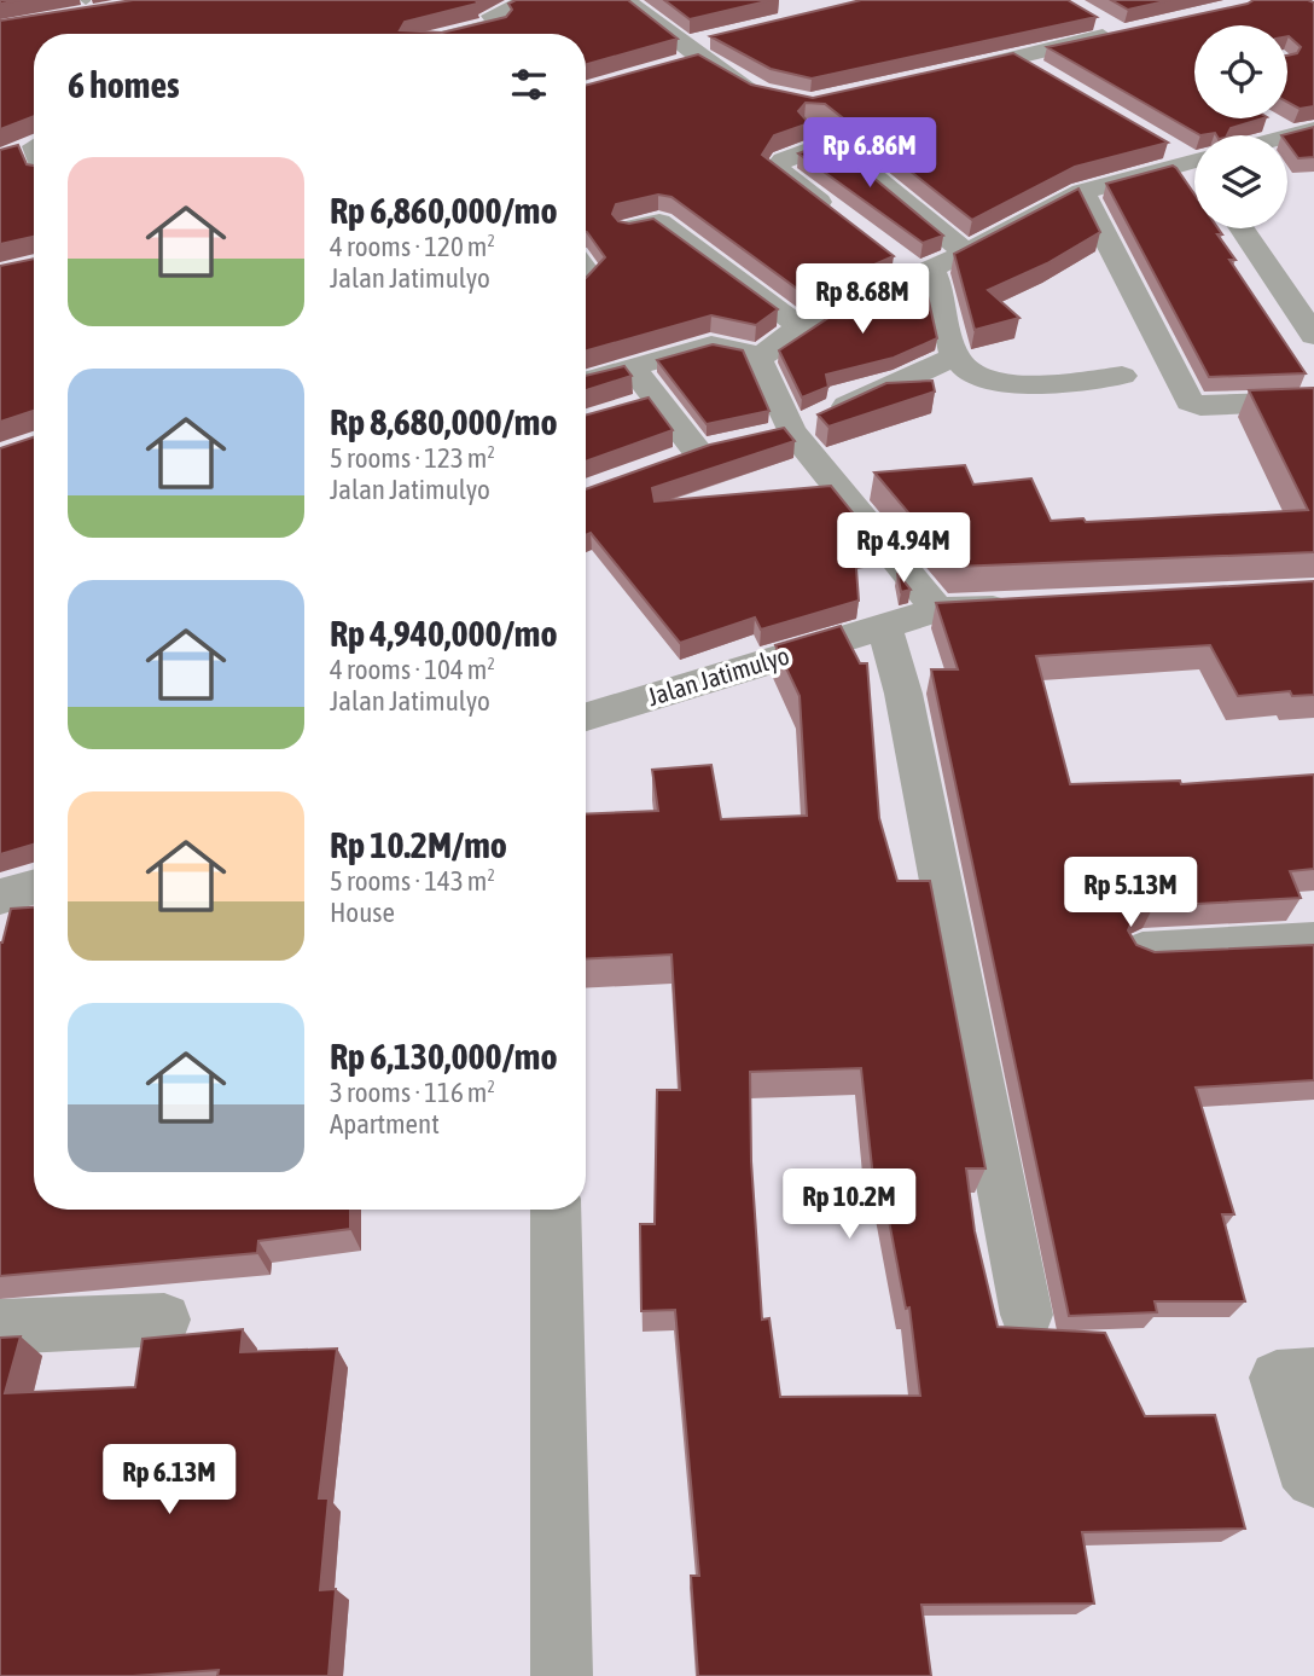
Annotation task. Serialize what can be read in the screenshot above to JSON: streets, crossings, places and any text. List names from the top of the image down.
{
  "streets": {
    "street": ["Jalan Jatimulyo"]
  },
  "page": {
    "heading": "6 homes",
    "price": [
      "Rp 6.86M",
      "Rp 8.68M",
      "Rp 4.94M",
      "Rp 5.13M",
      "Rp 10.2M",
      "Rp 6.13M"
    ],
    "list": [
      {
        "name": "Rp 6,860,000/mo",
        "note": "4 rooms · 120 m² · Jalan Jatimulyo"
      },
      {
        "name": "Rp 8,680,000/mo",
        "note": "5 rooms · 123 m² · Jalan Jatimulyo"
      },
      {
        "name": "Rp 4,940,000/mo",
        "note": "4 rooms · 104 m² · Jalan Jatimulyo"
      },
      {
        "name": "Rp 10.2M/mo",
        "note": "5 rooms · 143 m² · House"
      },
      {
        "name": "Rp 6,130,000/mo",
        "note": "3 rooms · 116 m² · Apartment"
      }
    ]
  }
}
